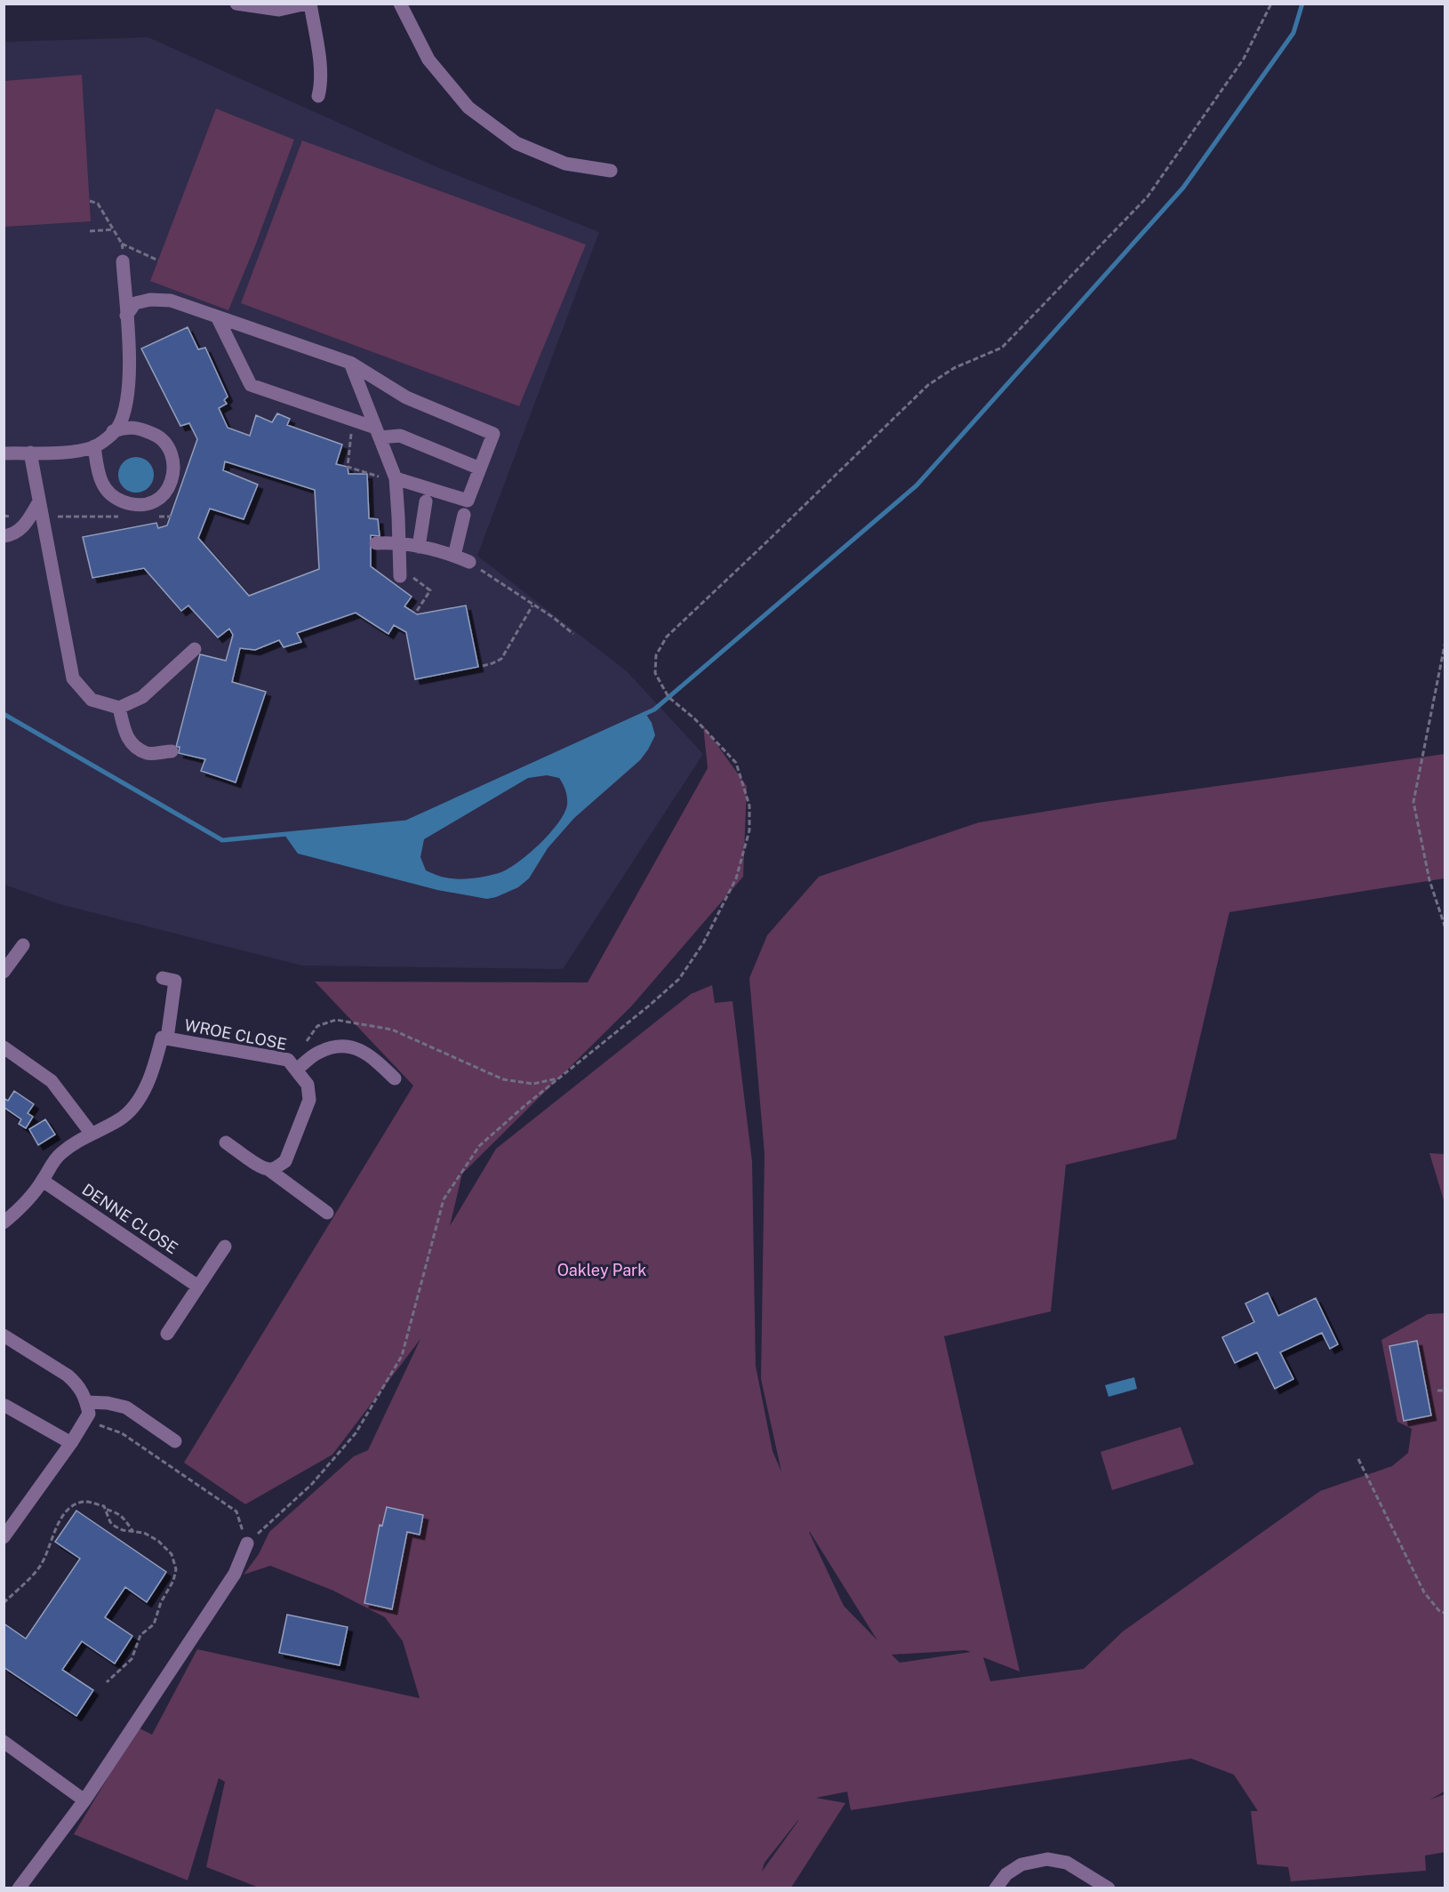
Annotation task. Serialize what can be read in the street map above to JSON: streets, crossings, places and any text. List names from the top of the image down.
{
  "streets": {
    "street": ["WROE CLOSE", "DENNE CLOSE"]
  },
  "parks": ["Oakley Park"]
}
